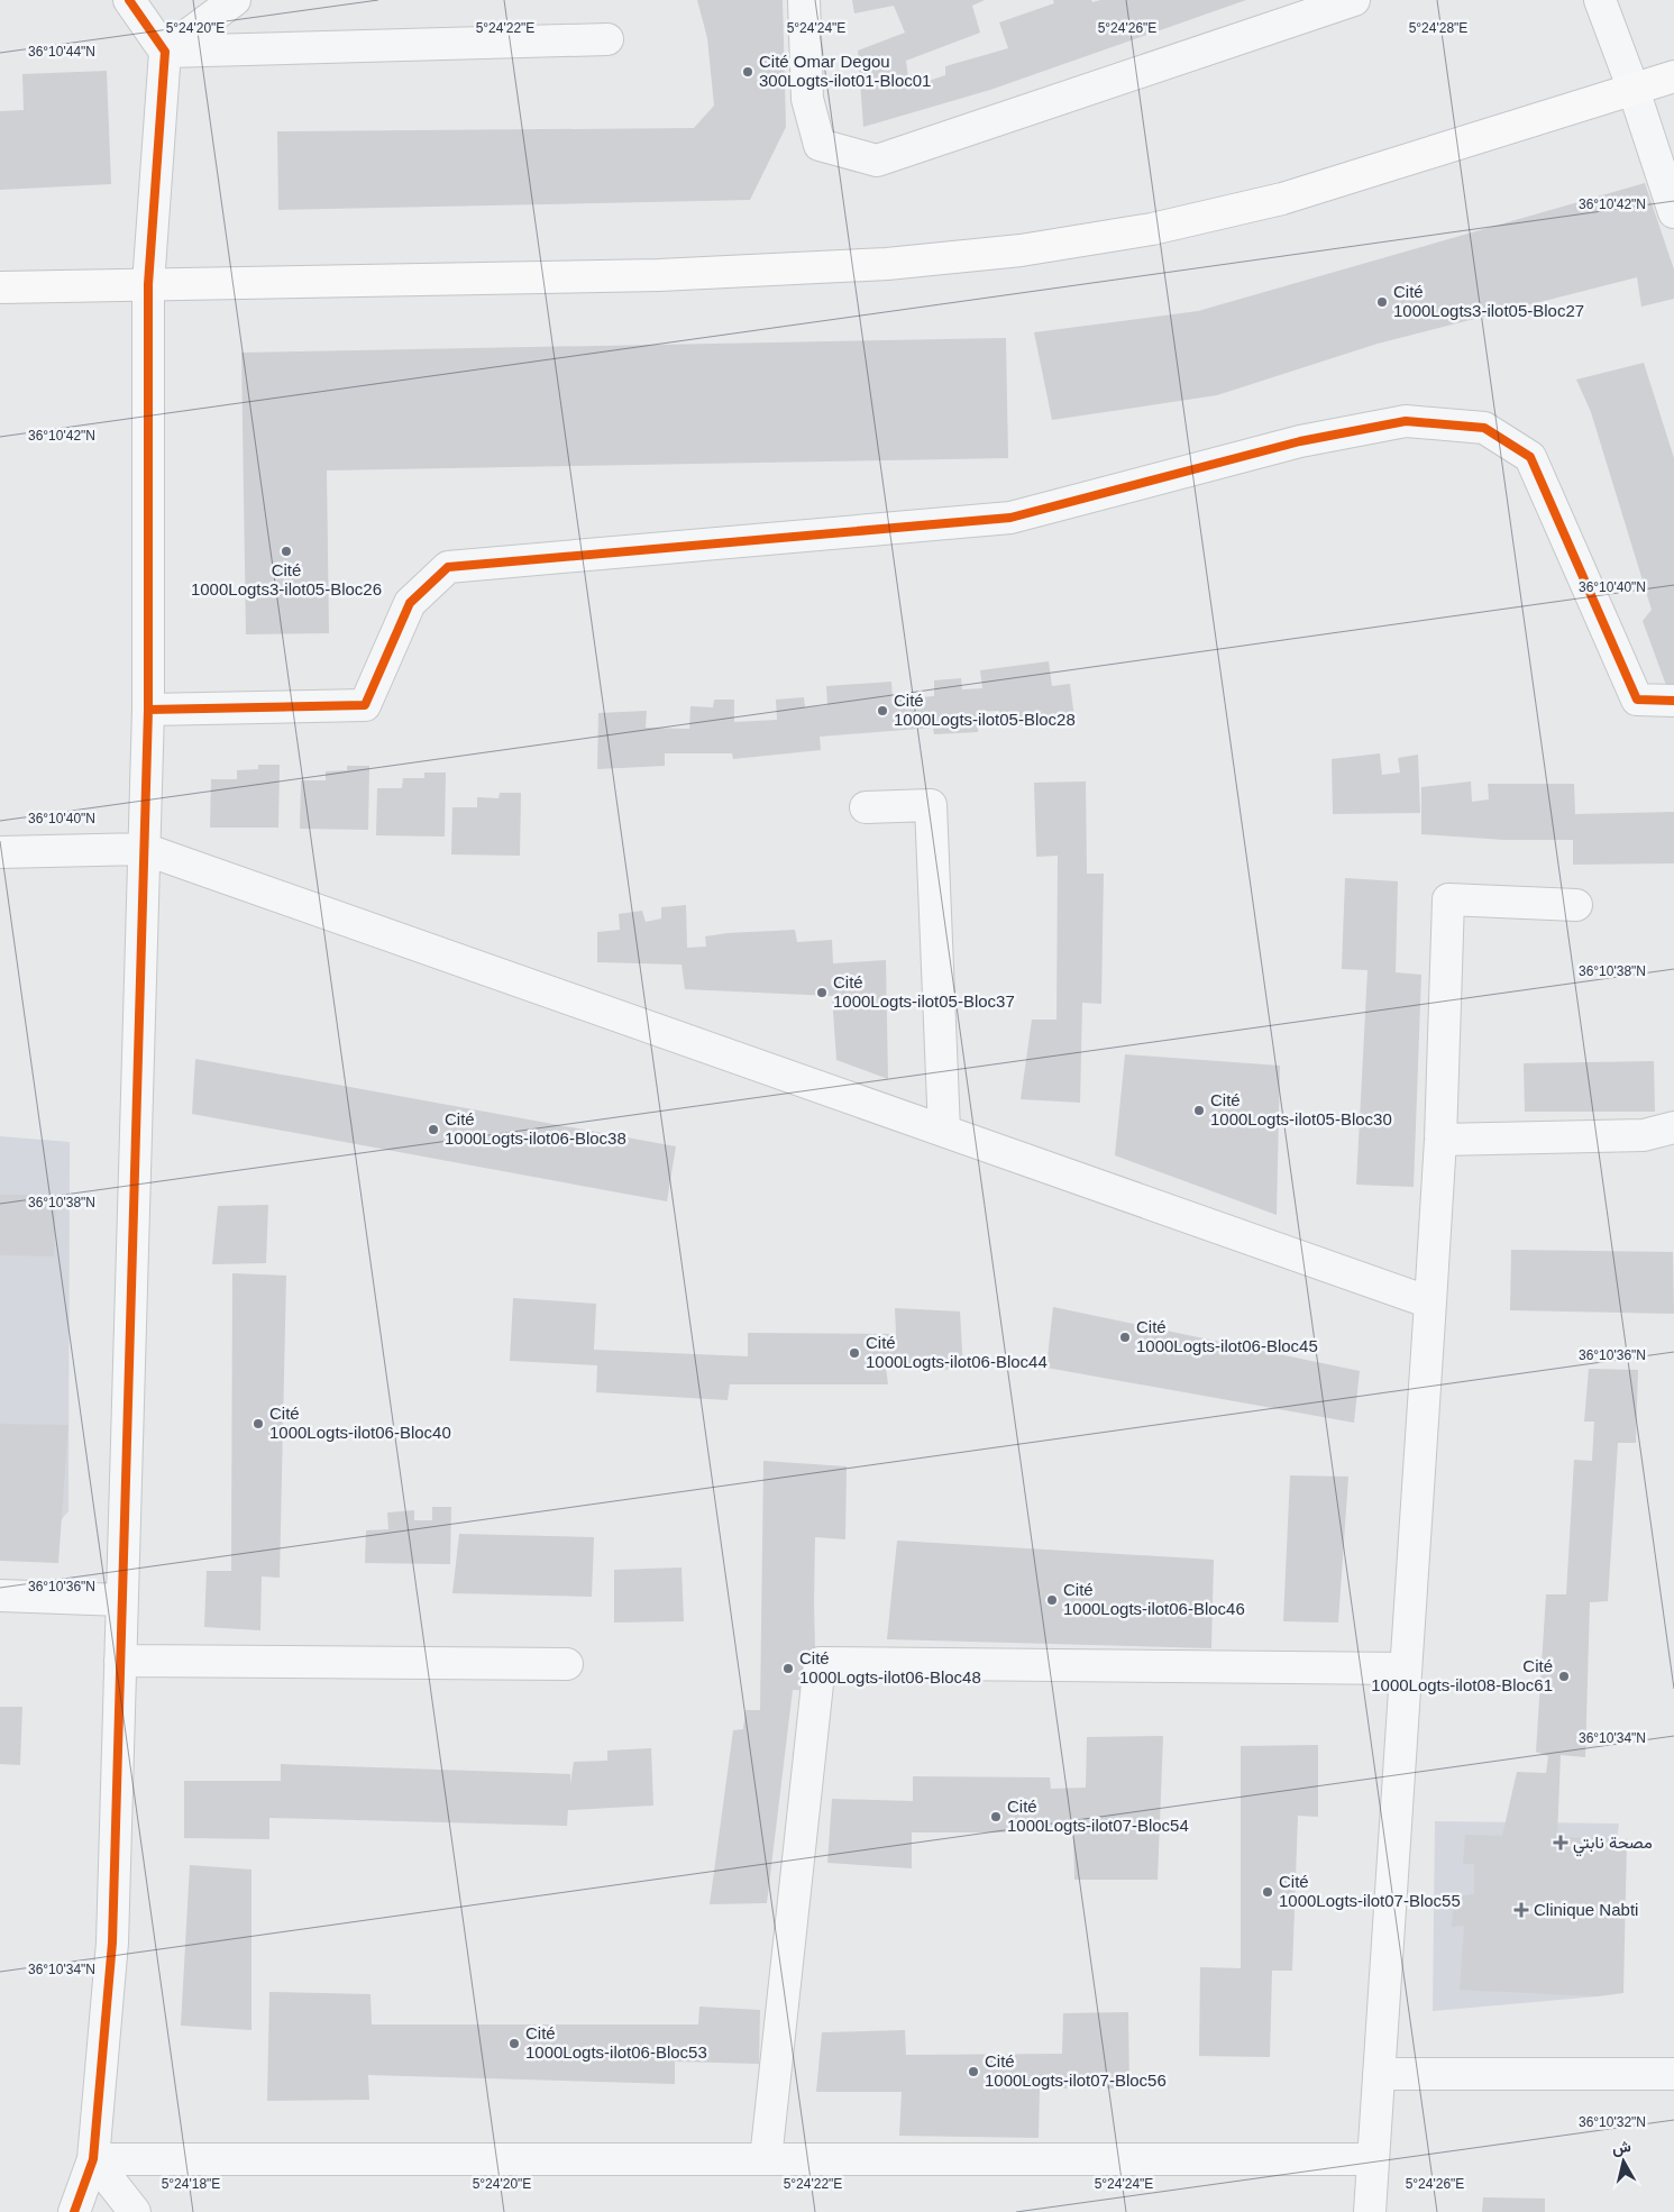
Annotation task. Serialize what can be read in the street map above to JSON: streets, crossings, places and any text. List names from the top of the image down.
{
  "places": {
    "other": [
      "Cité Omar Degou 300Logts-ilot01-Bloc01",
      "Cité 1000Logts3-ilot05-Bloc27",
      "Cité 1000Logts3-ilot05-Bloc26",
      "Cité 1000Logts-ilot05-Bloc28",
      "Cité 1000Logts-ilot05-Bloc37",
      "Cité 1000Logts-ilot05-Bloc30",
      "Cité 1000Logts-ilot06-Bloc38",
      "Cité 1000Logts-ilot06-Bloc45",
      "Cité 1000Logts-ilot06-Bloc44",
      "Cité 1000Logts-ilot06-Bloc40",
      "Cité 1000Logts-ilot06-Bloc46",
      "Cité 1000Logts-ilot06-Bloc48",
      "Cité 1000Logts-ilot08-Bloc61",
      "Cité 1000Logts-ilot07-Bloc54",
      "Cité 1000Logts-ilot07-Bloc55",
      "Cité 1000Logts-ilot06-Bloc53",
      "Cité 1000Logts-ilot07-Bloc56"
    ],
    "health": ["مصحة نابتي", "Clinique Nabti"]
  },
  "north": "top",
  "coordinates": [
    "5°24'20\"E",
    "5°24'22\"E",
    "5°24'24\"E",
    "5°24'26\"E",
    "5°24'28\"E",
    "36°10'44\"N",
    "36°10'42\"N",
    "36°10'40\"N",
    "36°10'38\"N",
    "36°10'36\"N",
    "36°10'34\"N",
    "36°10'32\"N",
    "5°24'18\"E"
  ]
}
